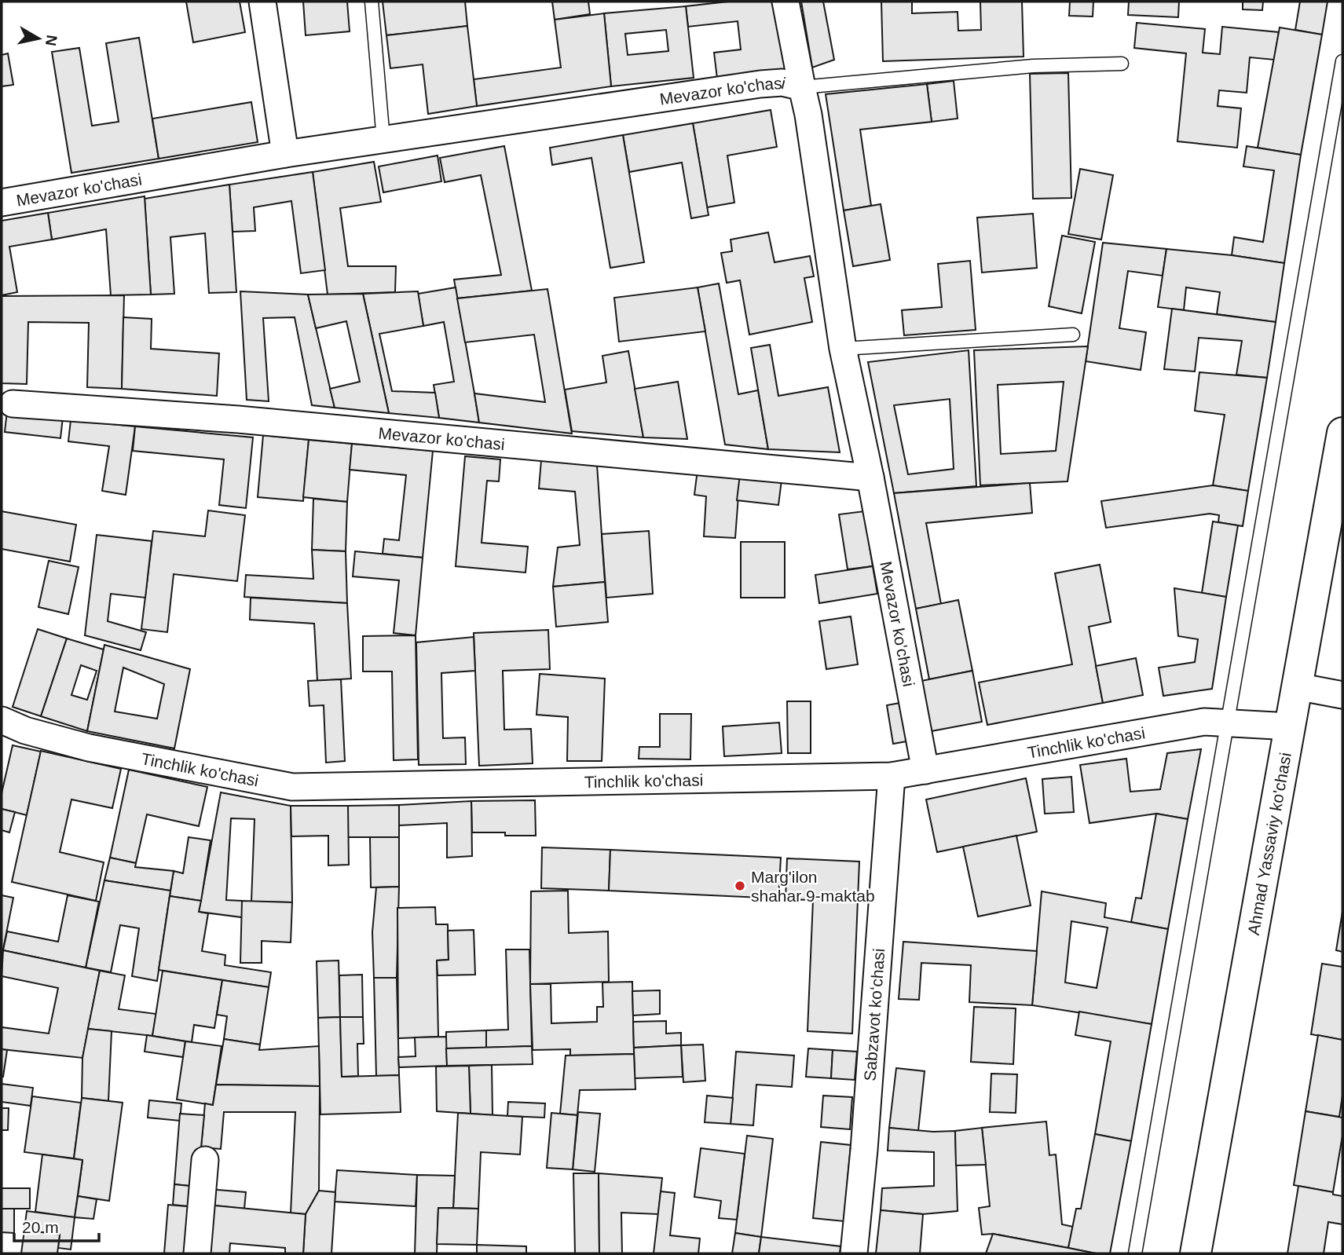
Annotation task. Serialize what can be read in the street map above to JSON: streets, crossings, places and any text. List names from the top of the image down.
{
  "streets": {
    "main road": ["Ahmad Yassaviy ko'chasi"],
    "street": ["Mevazor ko'chasi", "Tinchlik ko'chasi", "Sabzavot koʻchasi"]
  },
  "crossings": [
    ["Mevazor ko'chasi", "Tinchlik ko'chasi"],
    ["Tinchlik ko'chasi", "Ahmad Yassaviy ko'chasi"],
    ["Tinchlik ko'chasi", "Sabzavot koʻchasi"]
  ],
  "places": ["Marg'ilon shahar 9-maktab"],
  "scale_bar": "20 m",
  "north": "right"
}
